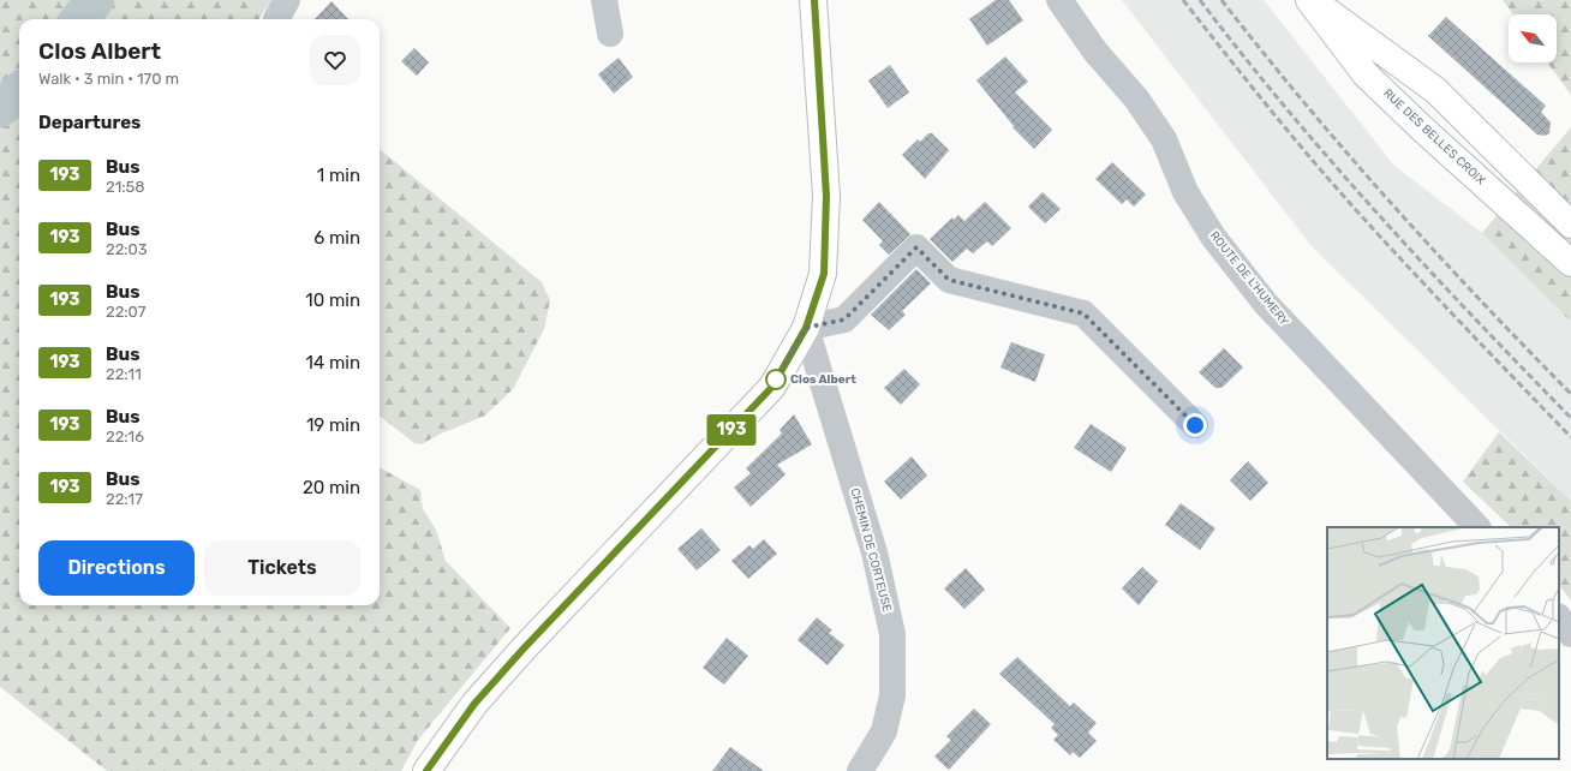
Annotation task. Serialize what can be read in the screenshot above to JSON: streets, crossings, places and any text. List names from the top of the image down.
{
  "streets": {
    "main road": ["RUE DES BELLES CROIX"],
    "street": ["ROUTE DE L'HUMERY", "CHEMIN DE CORTEUSE"]
  },
  "places": ["Clos Albert"],
  "lines": ["bus line 193"],
  "north": "top left",
  "page": {
    "on_map": "193",
    "heading": [
      ["Clos Albert", "Walk · 3 min · 170 m"],
      "Departures"
    ],
    "list": [
      {
        "mark": "193",
        "name": "Bus",
        "note": "21:58",
        "value": "1 min"
      },
      {
        "mark": "193",
        "name": "Bus",
        "note": "22:03",
        "value": "6 min"
      },
      {
        "mark": "193",
        "name": "Bus",
        "note": "22:07",
        "value": "10 min"
      },
      {
        "mark": "193",
        "name": "Bus",
        "note": "22:11",
        "value": "14 min"
      },
      {
        "mark": "193",
        "name": "Bus",
        "note": "22:16",
        "value": "19 min"
      },
      {
        "mark": "193",
        "name": "Bus",
        "note": "22:17",
        "value": "20 min"
      }
    ],
    "buttons": ["Directions", "Tickets"]
  }
}
